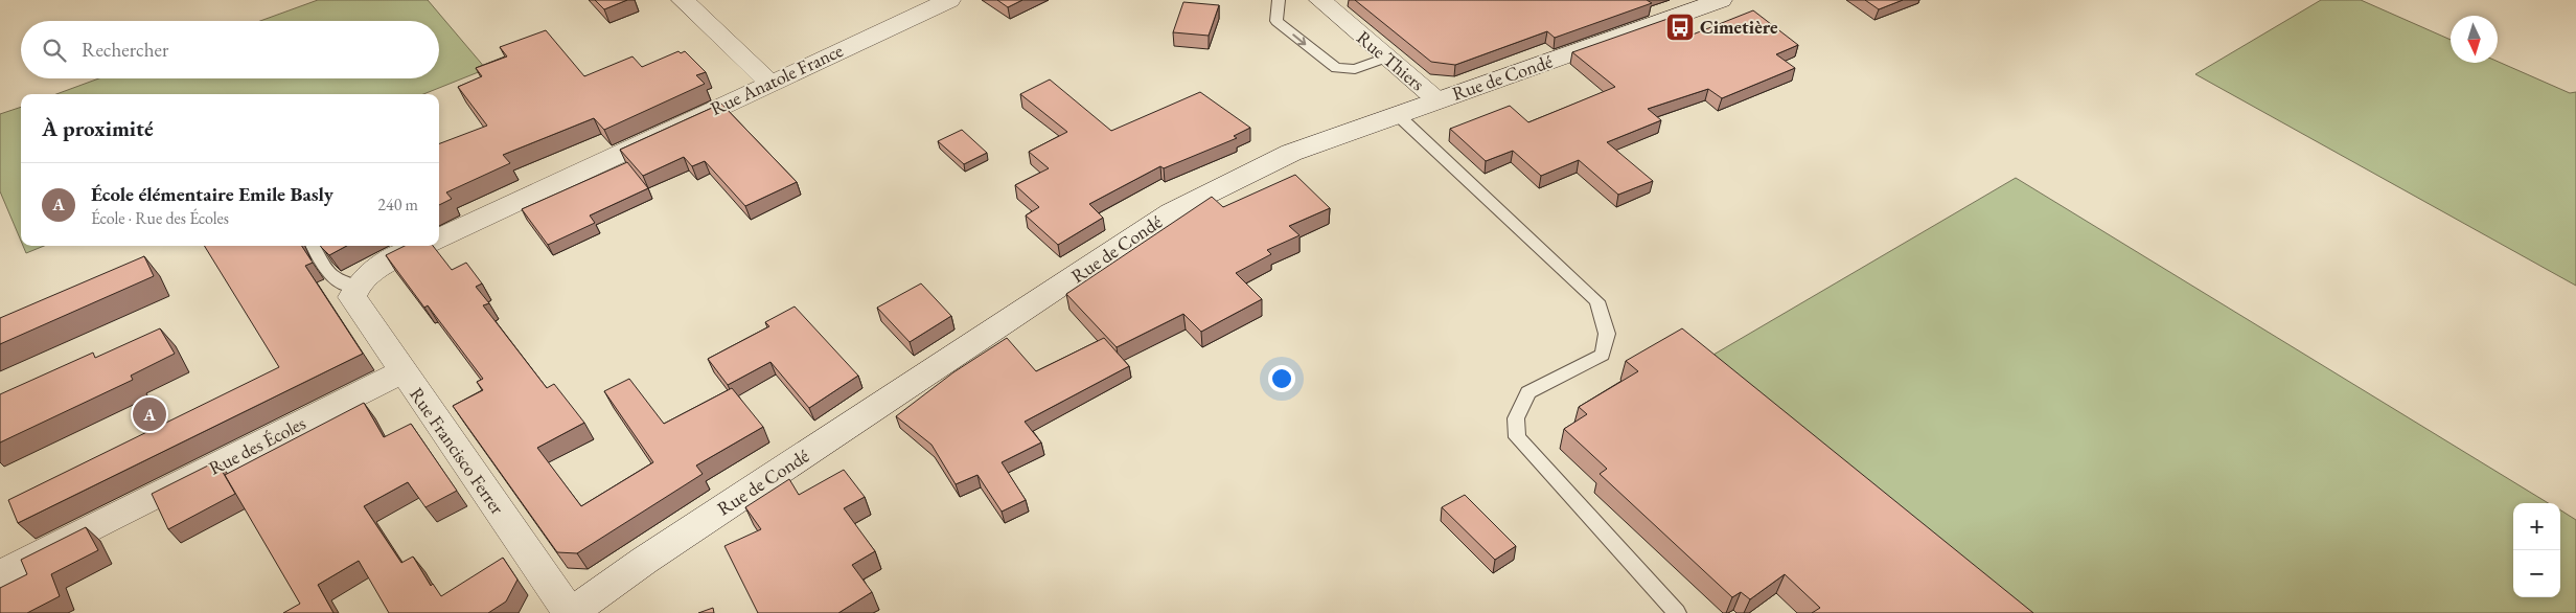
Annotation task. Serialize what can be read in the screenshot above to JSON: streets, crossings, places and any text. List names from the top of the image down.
{
  "streets": {
    "street": [
      "Rue Thiers",
      "Rue de Condé",
      "Rue Anatole France",
      "Rue des Écoles",
      "Rue Francisco Ferrer"
    ]
  },
  "crossings": [
    ["Rue Thiers", "Rue de Condé"],
    ["Rue de Condé", "Rue Francisco Ferrer"],
    ["Rue des Écoles", "Rue Francisco Ferrer"]
  ],
  "places": {
    "bus stop": ["Cimetière"]
  },
  "north": "bottom",
  "page": {
    "search": "Rechercher",
    "heading": "À proximité",
    "list": [
      {
        "mark": "A",
        "name": "École élémentaire Emile Basly",
        "note": "École · Rue des Écoles",
        "value": "240 m"
      }
    ],
    "pins": "A",
    "map_buttons": ["+", "−"]
  }
}
